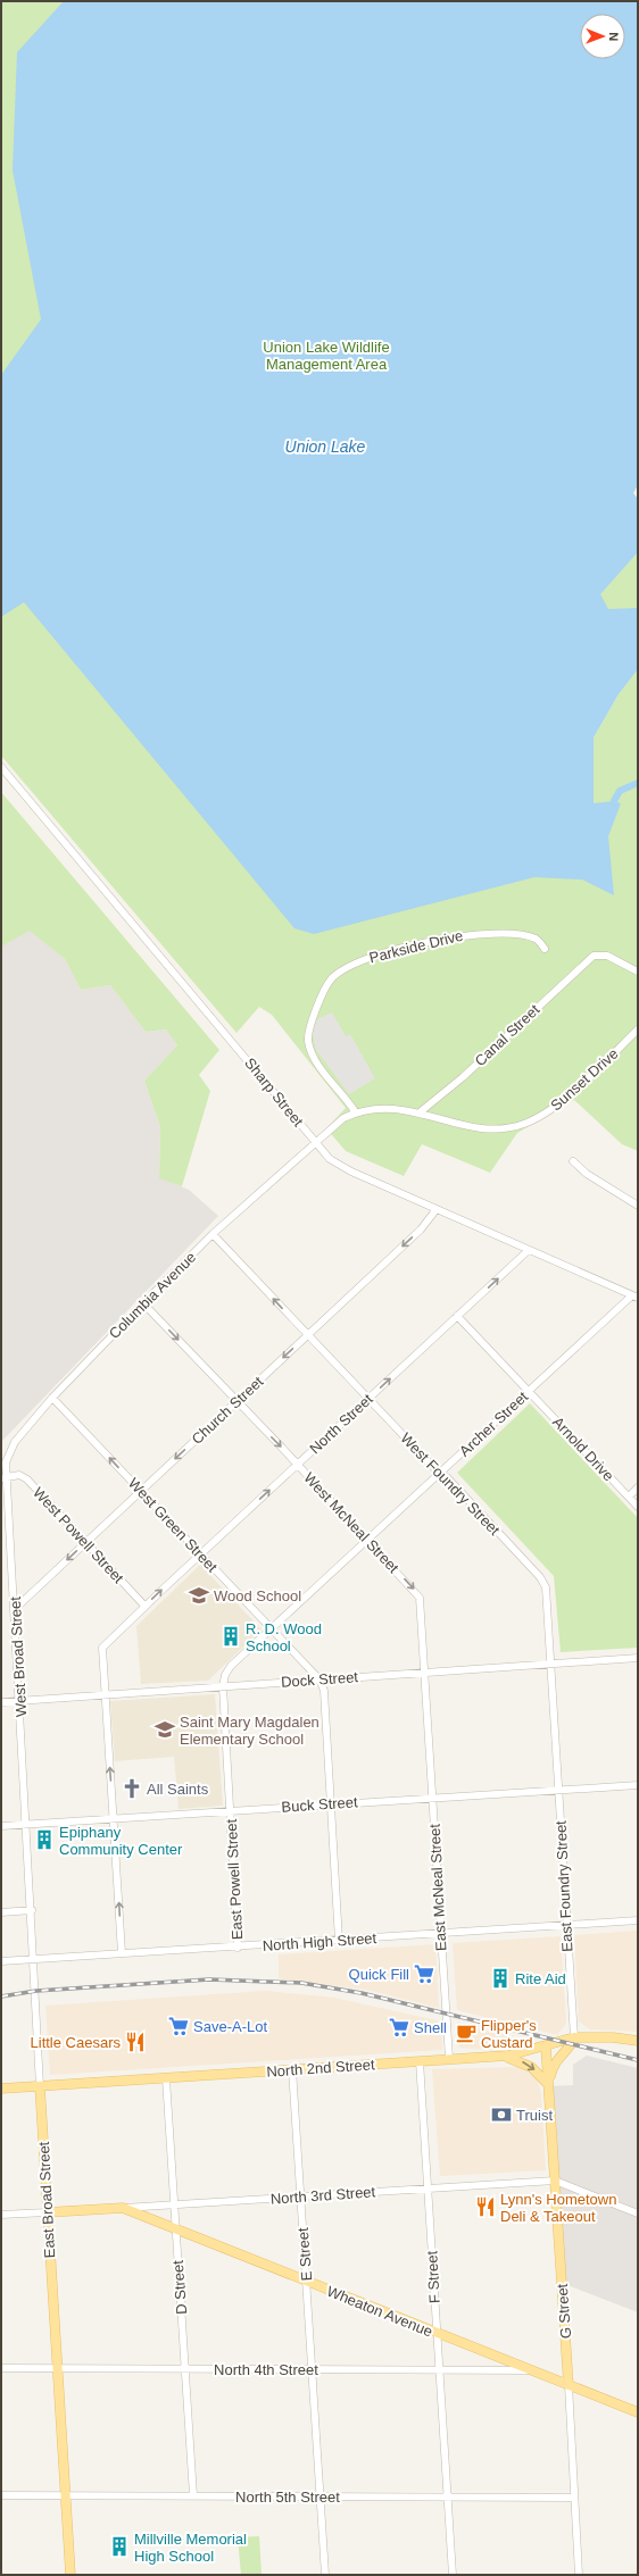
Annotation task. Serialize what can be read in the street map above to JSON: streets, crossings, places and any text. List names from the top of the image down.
{
  "streets": {
    "main road": [
      "North 2nd Street",
      "North 3rd Street",
      "East Broad Street",
      "Wheaton Avenue",
      "G Street"
    ],
    "street": [
      "Parkside Drive",
      "Canal Street",
      "Sunset Drive",
      "Sharp Street",
      "Columbia Avenue",
      "Church Street",
      "North Street",
      "Archer Street",
      "Arnold Drive",
      "West Foundry Street",
      "West McNeal Street",
      "West Green Street",
      "West Powell Street",
      "West Broad Street",
      "Dock Street",
      "Buck Street",
      "East Powell Street",
      "East Foundry Street",
      "East McNeal Street",
      "North High Street",
      "E Street",
      "F Street",
      "D Street",
      "North 4th Street",
      "North 5th Street"
    ]
  },
  "crossings": [
    ["Parkside Drive", "Sunset Drive"],
    ["Parkside Drive", "Columbia Avenue"],
    ["Canal Street", "Sunset Drive"],
    ["Sunset Drive", "Columbia Avenue"],
    ["Sharp Street", "Columbia Avenue"],
    ["Sharp Street", "Church Street"],
    ["Sharp Street", "North Street"],
    ["Sharp Street", "Archer Street"],
    ["Columbia Avenue", "West Foundry Street"],
    ["Columbia Avenue", "West McNeal Street"],
    ["Columbia Avenue", "West Green Street"],
    ["Columbia Avenue", "West Broad Street"],
    ["Church Street", "West Foundry Street"],
    ["Church Street", "West McNeal Street"],
    ["Church Street", "West Green Street"],
    ["Church Street", "West Powell Street"],
    ["Church Street", "West Broad Street"],
    ["North Street", "Arnold Drive"],
    ["North Street", "West Foundry Street"],
    ["North Street", "West McNeal Street"],
    ["North Street", "West Green Street"],
    ["North Street", "West Powell Street"],
    ["North Street", "Dock Street"],
    ["North Street", "Buck Street"],
    ["North Street", "North High Street"],
    ["Archer Street", "Arnold Drive"],
    ["Archer Street", "West Foundry Street"],
    ["Archer Street", "West McNeal Street"],
    ["Archer Street", "West Green Street"],
    ["Archer Street", "Dock Street"],
    ["West Foundry Street", "Dock Street"],
    ["West Foundry Street", "Buck Street"],
    ["West Foundry Street", "East Foundry Street"],
    ["West McNeal Street", "Dock Street"],
    ["West McNeal Street", "Buck Street"],
    ["West McNeal Street", "East McNeal Street"],
    ["West Green Street", "Dock Street"],
    ["West Powell Street", "West Broad Street"],
    ["West Broad Street", "Dock Street"],
    ["West Broad Street", "Buck Street"],
    ["West Broad Street", "East Broad Street"],
    ["Buck Street", "East Powell Street"],
    ["Buck Street", "East Foundry Street"],
    ["Buck Street", "East McNeal Street"],
    ["Buck Street", "East Broad Street"],
    ["East Powell Street", "North High Street"],
    ["East Foundry Street", "North High Street"],
    ["East Foundry Street", "North 2nd Street"],
    ["East McNeal Street", "North High Street"],
    ["East McNeal Street", "North 2nd Street"],
    ["North High Street", "East Broad Street"],
    ["North 2nd Street", "East Broad Street"],
    ["North 2nd Street", "E Street"],
    ["North 2nd Street", "F Street"],
    ["North 2nd Street", "D Street"],
    ["North 2nd Street", "G Street"],
    ["North 3rd Street", "East Broad Street"],
    ["North 3rd Street", "E Street"],
    ["North 3rd Street", "F Street"],
    ["North 3rd Street", "D Street"],
    ["North 3rd Street", "Wheaton Avenue"],
    ["North 3rd Street", "G Street"],
    ["East Broad Street", "North 4th Street"],
    ["East Broad Street", "North 5th Street"],
    ["E Street", "Wheaton Avenue"],
    ["E Street", "North 4th Street"],
    ["E Street", "North 5th Street"],
    ["F Street", "Wheaton Avenue"],
    ["F Street", "North 4th Street"],
    ["F Street", "North 5th Street"],
    ["D Street", "Wheaton Avenue"],
    ["D Street", "North 4th Street"],
    ["D Street", "North 5th Street"],
    ["Wheaton Avenue", "G Street"],
    ["Wheaton Avenue", "North 4th Street"],
    ["G Street", "North 5th Street"]
  ],
  "one_way": ["Church Street", "North Street", "West McNeal Street"],
  "water": ["Union Lake"],
  "parks": ["Union Lake Wildlife Management Area"],
  "places": {
    "school or university": ["Wood School", "Saint Mary Magdalen Elementary School"],
    "building": [
      "R. D. Wood School",
      "Epiphany Community Center",
      "Rite Aid",
      "Millville Memorial High School"
    ],
    "church": ["All Saints"],
    "supermarket": ["Quick Fill", "Save-A-Lot", "Shell"],
    "cafe": ["Flipper's Custard"],
    "restaurant": ["Little Caesars", "Lynn's Hometown Deli & Takeout"],
    "bank": ["Truist"]
  },
  "north": "right"
}
